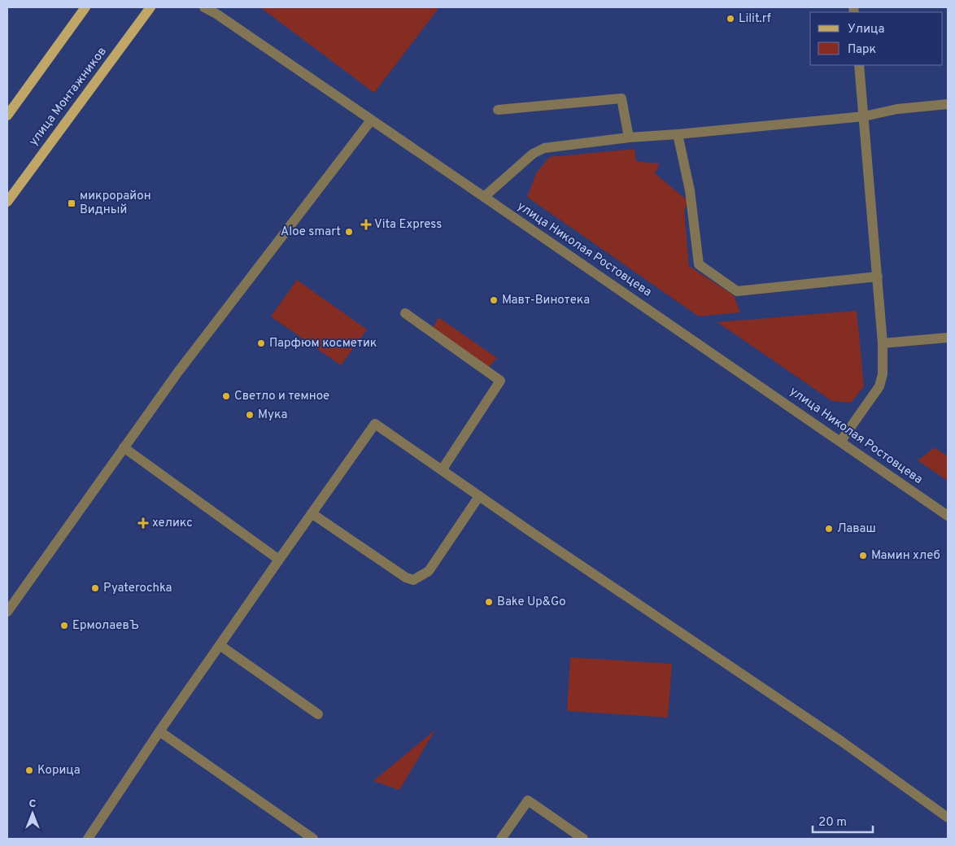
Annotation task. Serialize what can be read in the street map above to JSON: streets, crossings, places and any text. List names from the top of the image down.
{
  "streets": {
    "main road": ["улица Монтажников"],
    "street": ["улица Николая Ростовцева"]
  },
  "places": {
    "other": [
      "Lilit.rf",
      "Aloe smart",
      "Мавт-Винотека",
      "Парфюм косметик",
      "Светло и темное",
      "Мука",
      "Лаваш",
      "Мамин хлеб",
      "Pyaterochka",
      "Bake Up&Go",
      "ЕрмолаевЪ",
      "Корица"
    ],
    "transit": ["микрорайон Видный"],
    "health": ["Vita Express", "хеликс"]
  },
  "legend": ["Улица", "Парк"],
  "scale_bar": "20 m",
  "north": "top"
}
